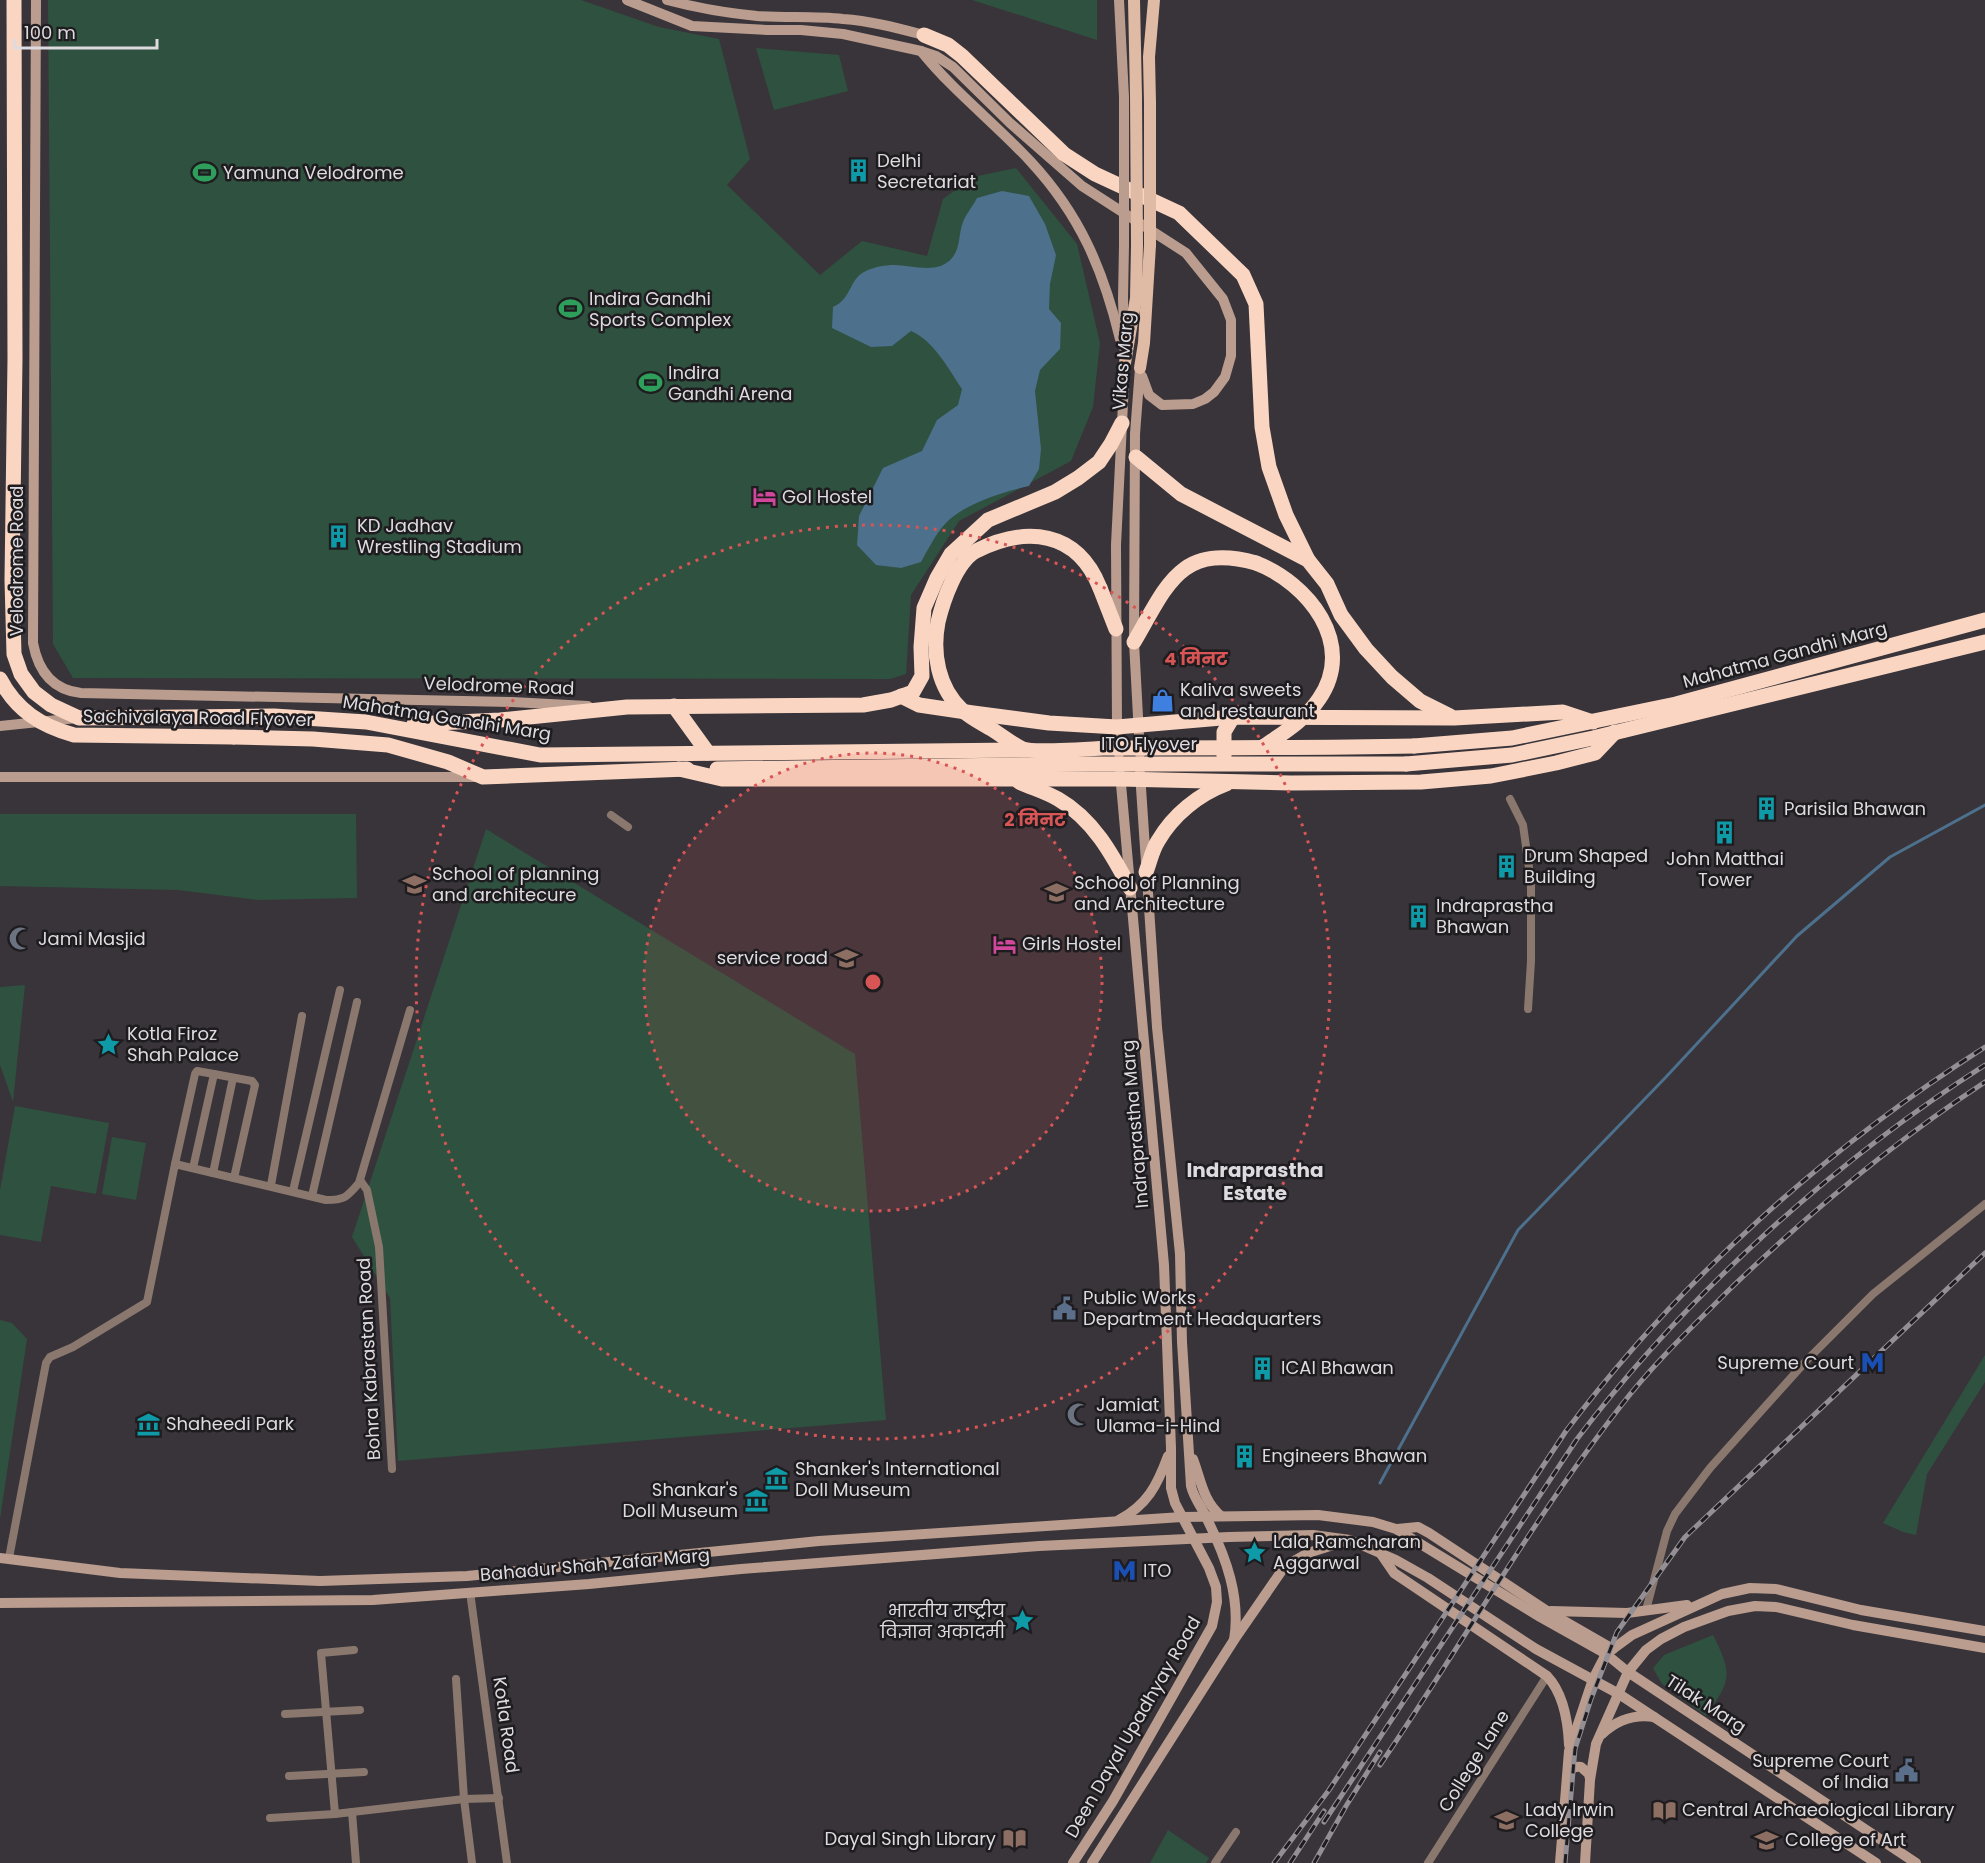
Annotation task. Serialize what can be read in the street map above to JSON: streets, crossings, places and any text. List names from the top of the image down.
{
  "streets": {
    "highway": ["Mahatma Gandhi Marg", "Sachivalaya Road Flyover", "ITO Flyover"],
    "main road": [
      "Vikas Marg",
      "Velodrome Road",
      "Indraprastha Marg",
      "Bahadur Shah Zafar Marg",
      "Tilak Marg",
      "Deen Dayal Upadhyay Road"
    ],
    "street": ["Bohra Kabrastan Road", "Kotla Road", "College Lane"]
  },
  "crossings": [
    ["Vikas Marg", "Indraprastha Marg"],
    ["Mahatma Gandhi Marg", "Sachivalaya Road Flyover"],
    ["Mahatma Gandhi Marg", "ITO Flyover"],
    ["Indraprastha Marg", "Bahadur Shah Zafar Marg"],
    ["Indraprastha Marg", "Deen Dayal Upadhyay Road"],
    ["Bahadur Shah Zafar Marg", "Kotla Road"],
    ["Bahadur Shah Zafar Marg", "Deen Dayal Upadhyay Road"]
  ],
  "districts": ["Indraprastha Estate"],
  "places": {
    "building": [
      "Delhi Secretariat",
      "KD Jadhav Wrestling Stadium",
      "Parisila Bhawan",
      "John Matthai Tower",
      "Drum Shaped Building",
      "Indraprastha Bhawan",
      "ICAI Bhawan",
      "Engineers Bhawan"
    ],
    "sports": ["Yamuna Velodrome", "Indira Gandhi Sports Complex", "Indira Gandhi Arena"],
    "hotel": ["Gol Hostel", "Girls Hostel"],
    "shop": ["Kaliva sweets and restaurant"],
    "school or university": [
      "School of planning and architecure",
      "School of Planning and Architecture",
      "service road",
      "Lady Irwin College",
      "College of Art"
    ],
    "mosque": ["Jami Masjid", "Jamiat Ulama-i-Hind"],
    "place": ["Kotla Firoz Shah Palace", "Lala Ramcharan Aggarwal", "भारतीय राष्ट्रीय विज्ञान अकादमी"],
    "public building": ["Public Works Department Headquarters", "Supreme Court of India"],
    "metro station": ["Supreme Court", "ITO"],
    "museum": ["Shaheedi Park", "Shanker's International Doll Museum", "Shankar's Doll Museum"],
    "library": ["Central Archaeological Library", "Dayal Singh Library"]
  },
  "scale_bar": "100 m",
  "rings": ["4 मिनट", "2 मिनट"]
}
